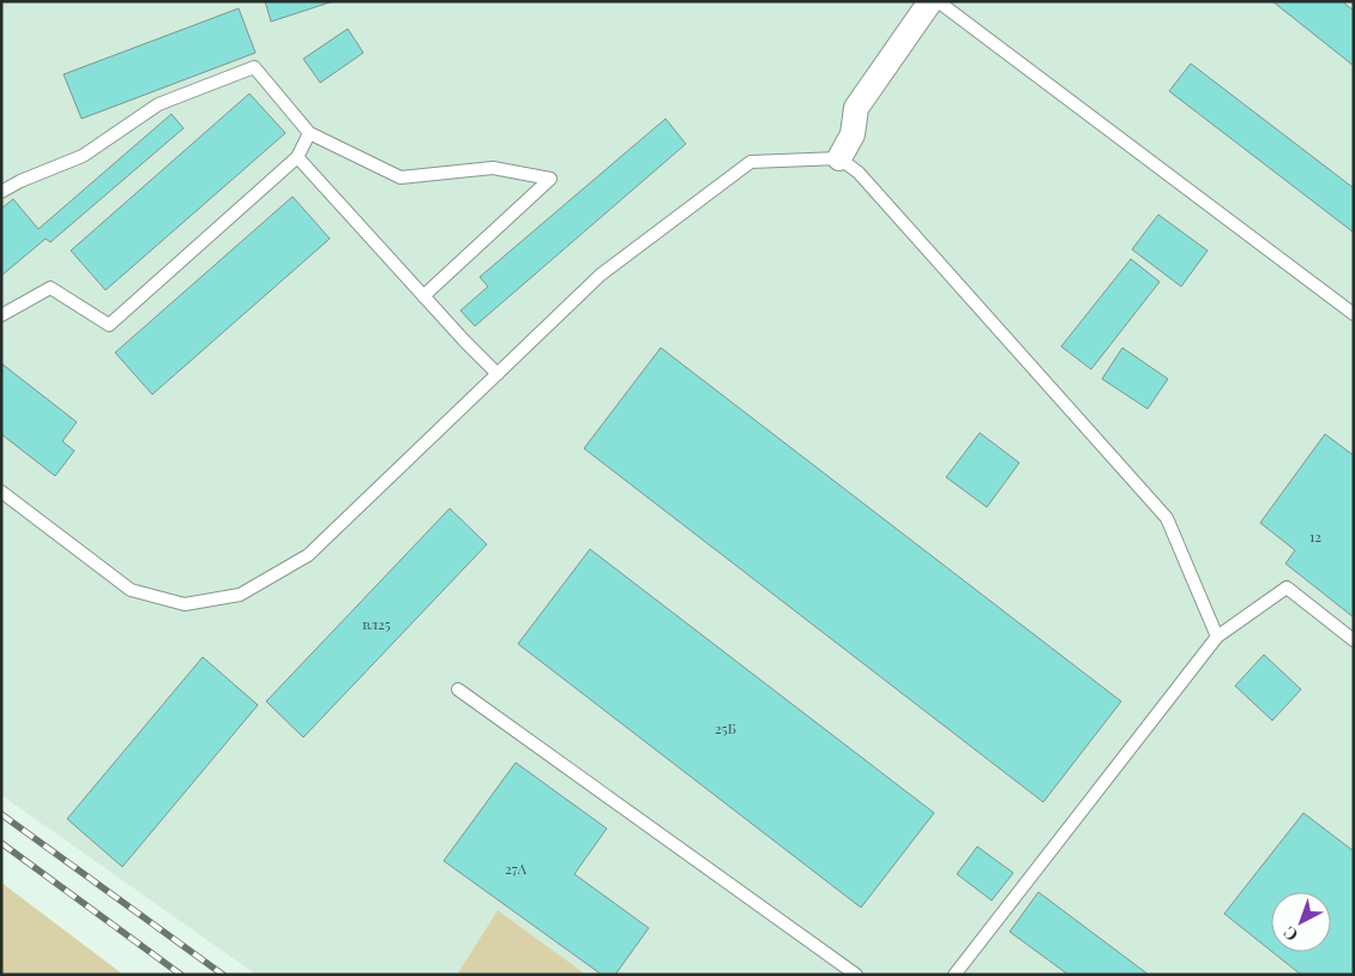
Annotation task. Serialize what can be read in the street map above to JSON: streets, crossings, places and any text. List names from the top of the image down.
{
  "house_numbers": [
    "12",
    "вл25",
    "25Б",
    "27А"
  ],
  "north": "bottom left"
}
